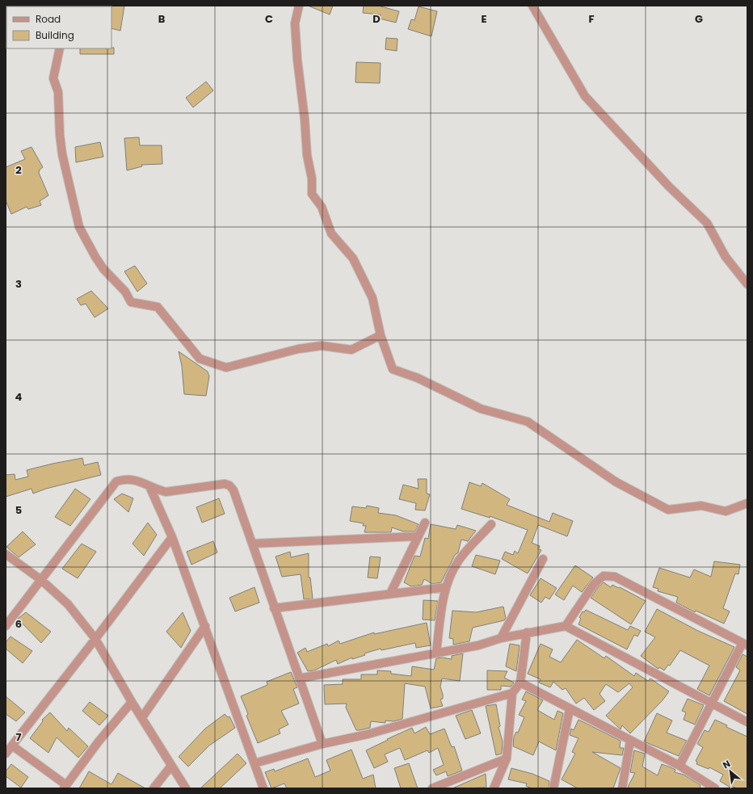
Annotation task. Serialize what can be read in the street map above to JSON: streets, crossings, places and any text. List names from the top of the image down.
{
  "legend": ["Road", "Building"],
  "north": "top left",
  "grid": {
    "columns": [
      "B",
      "C",
      "D",
      "E",
      "F",
      "G"
    ],
    "rows": [
      "2",
      "3",
      "4",
      "5",
      "6",
      "7"
    ]
  }
}
